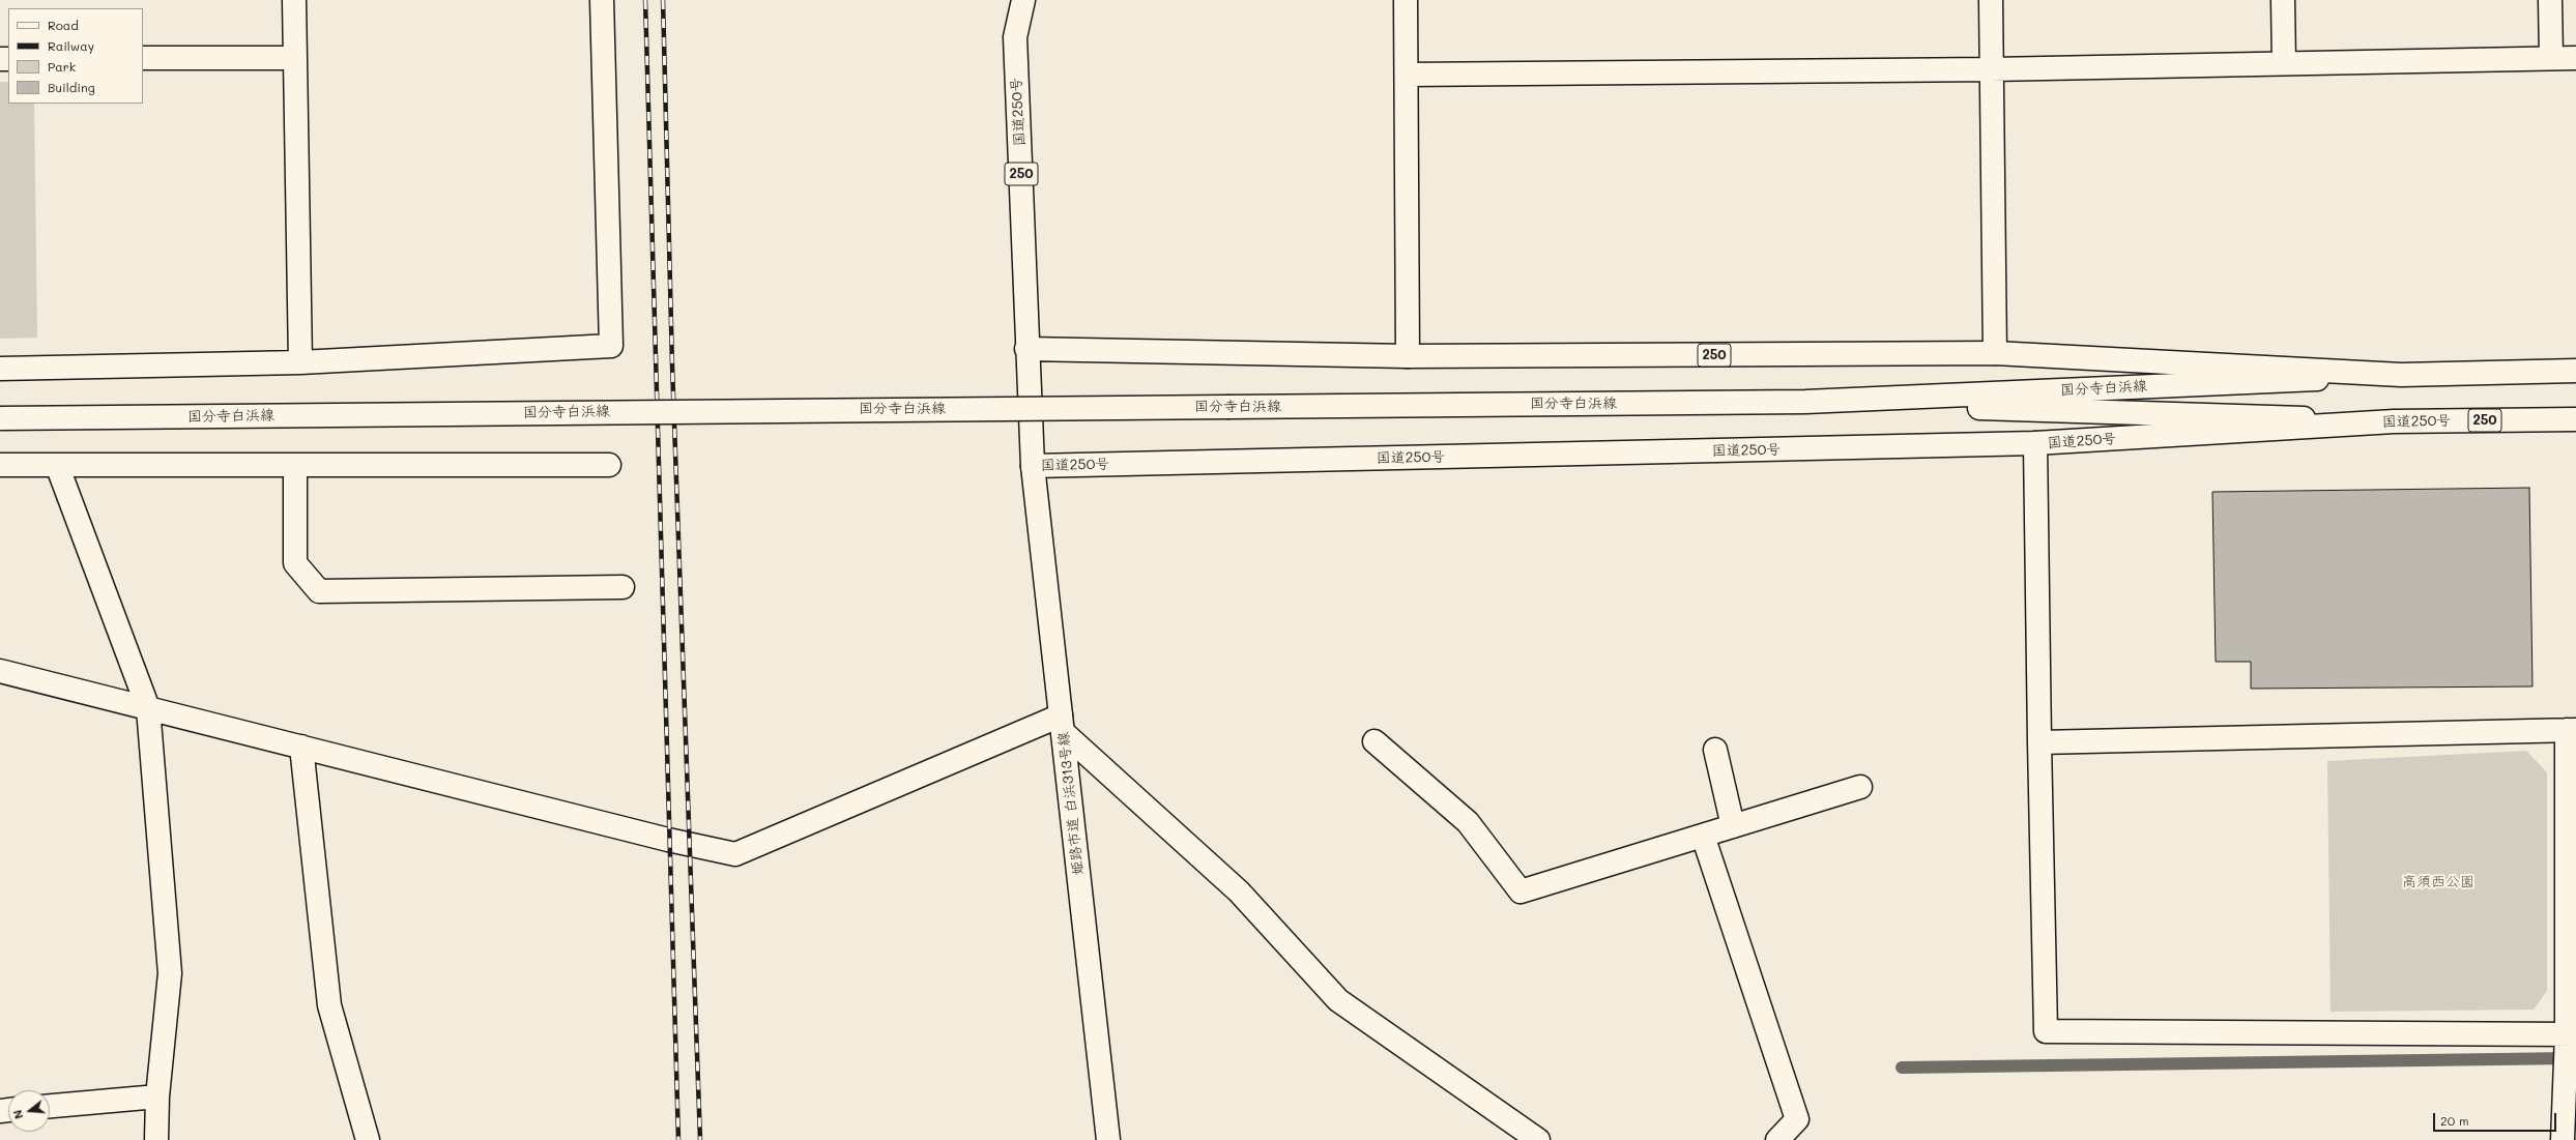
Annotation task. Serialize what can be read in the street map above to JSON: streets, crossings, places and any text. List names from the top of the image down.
{
  "streets": {
    "main road": [
      "国道250号",
      "250",
      "国分寺白浜線",
      "姫路市道 白浜313号線"
    ]
  },
  "crossings": [
    ["国道250号", "250"],
    ["国道250号", "国分寺白浜線"],
    ["国道250号", "姫路市道 白浜313号線"],
    ["250", "国分寺白浜線"]
  ],
  "parks": ["高須西公園"],
  "legend": [
    "Road",
    "Railway",
    "Park",
    "Building"
  ],
  "scale_bar": "20 m",
  "north": "left"
}
